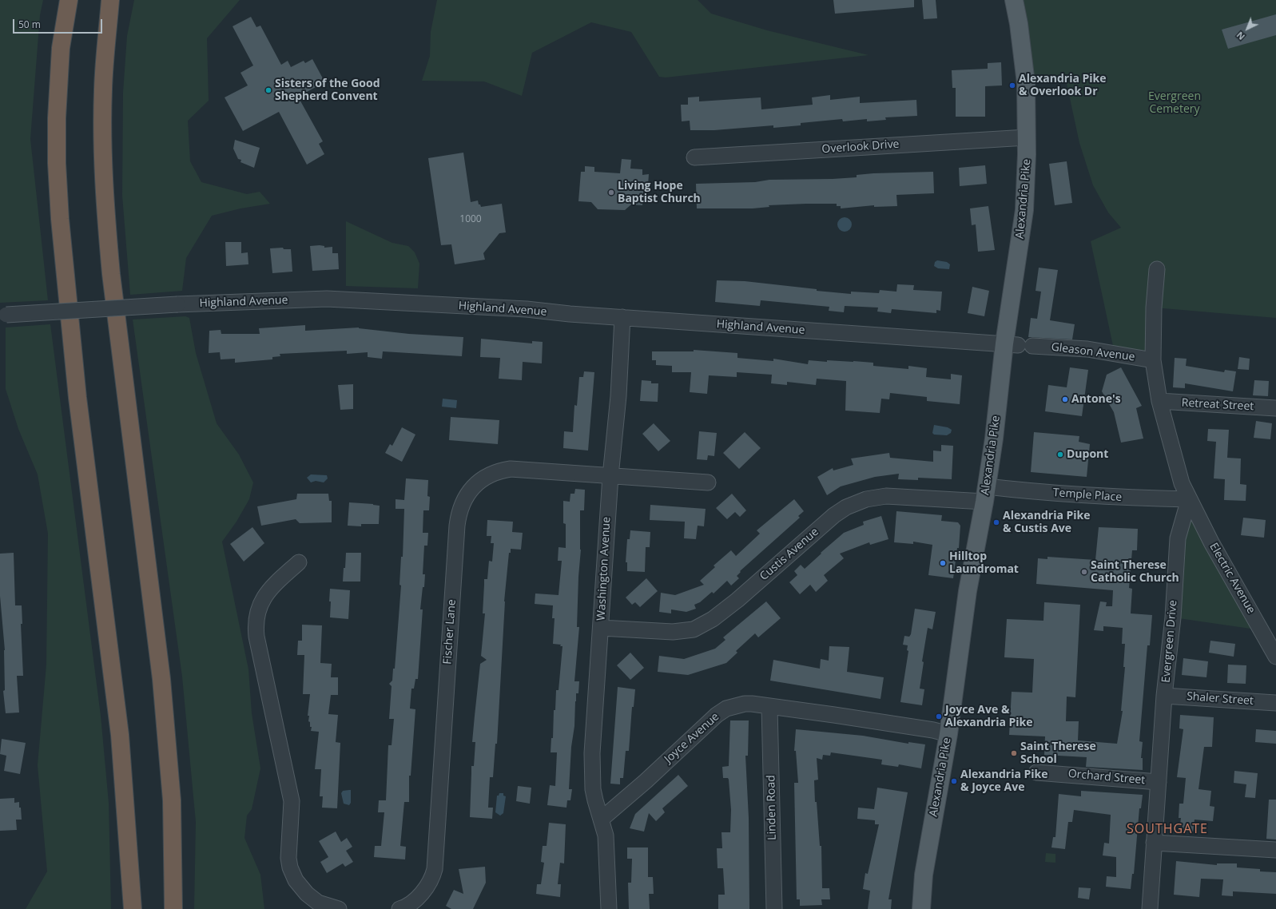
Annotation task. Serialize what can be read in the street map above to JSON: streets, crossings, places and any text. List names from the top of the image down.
{
  "streets": {
    "main road": ["Alexandria Pike"],
    "street": [
      "Overlook Drive",
      "Highland Avenue",
      "Gleason Avenue",
      "Retreat Street",
      "Temple Place",
      "Custis Avenue",
      "Washington Avenue",
      "Electric Avenue",
      "Fischer Lane",
      "Evergreen Drive",
      "Shaler Street",
      "Joyce Avenue",
      "Orchard Street",
      "Linden Road"
    ]
  },
  "crossings": [
    ["Overlook Drive", "Alexandria Pike"],
    ["Alexandria Pike", "Highland Avenue"],
    ["Alexandria Pike", "Gleason Avenue"],
    ["Alexandria Pike", "Temple Place"],
    ["Alexandria Pike", "Custis Avenue"],
    ["Alexandria Pike", "Joyce Avenue"],
    ["Highland Avenue", "Gleason Avenue"],
    ["Highland Avenue", "Washington Avenue"],
    ["Temple Place", "Custis Avenue"],
    ["Temple Place", "Electric Avenue"],
    ["Temple Place", "Evergreen Drive"],
    ["Custis Avenue", "Washington Avenue"],
    ["Washington Avenue", "Fischer Lane"],
    ["Washington Avenue", "Joyce Avenue"],
    ["Electric Avenue", "Evergreen Drive"],
    ["Evergreen Drive", "Shaler Street"],
    ["Evergreen Drive", "Orchard Street"],
    ["Joyce Avenue", "Linden Road"]
  ],
  "districts": ["SOUTHGATE"],
  "parks": ["Evergreen Cemetery"],
  "places": [
    "Alexandria Pike & Overlook Dr",
    "Sisters of the Good Shepherd Convent",
    "Living Hope Baptist Church",
    "Antone's",
    "Dupont",
    "Alexandria Pike & Custis Ave",
    "Hilltop Laundromat",
    "Saint Therese Catholic Church",
    "Joyce Ave & Alexandria Pike",
    "Saint Therese School",
    "Alexandria Pike & Joyce Ave"
  ],
  "house_numbers": ["1000"],
  "scale_bar": "50 m",
  "north": "bottom left"
}
